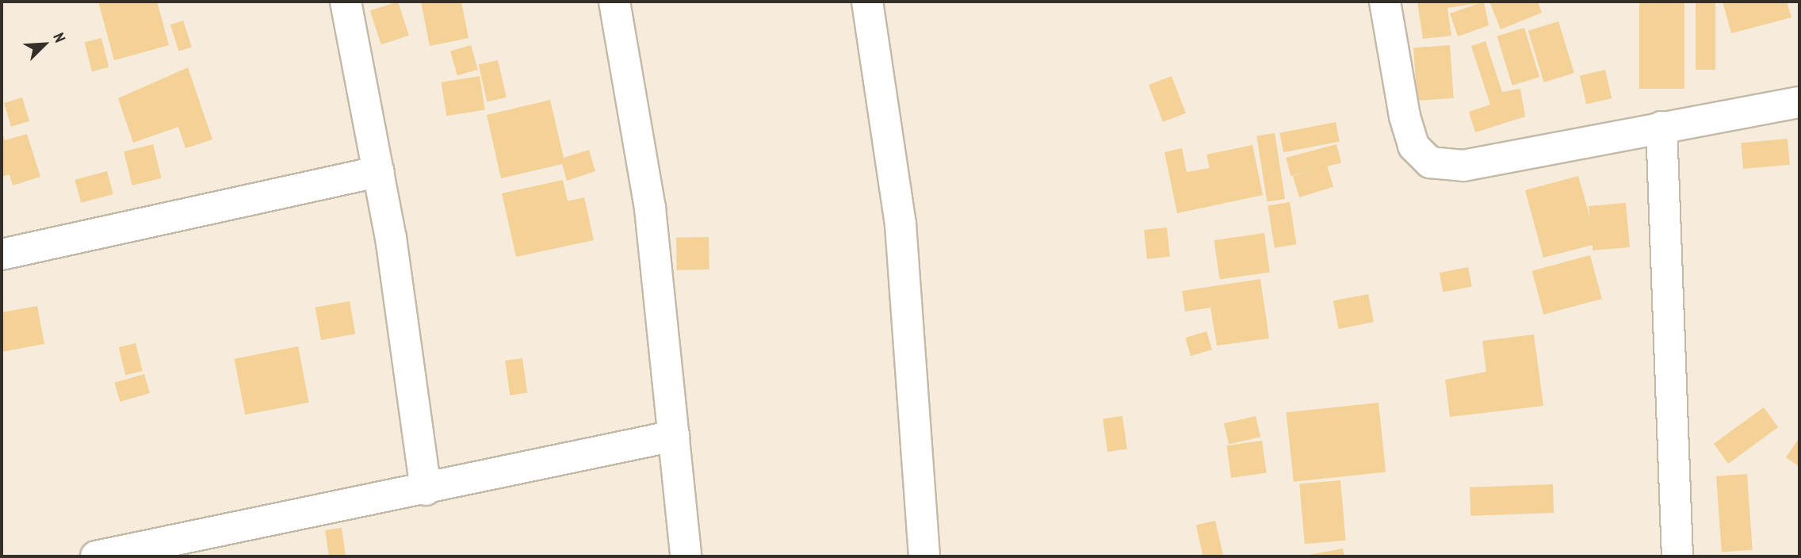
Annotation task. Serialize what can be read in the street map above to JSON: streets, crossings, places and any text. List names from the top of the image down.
{
  "north": "top right"
}
